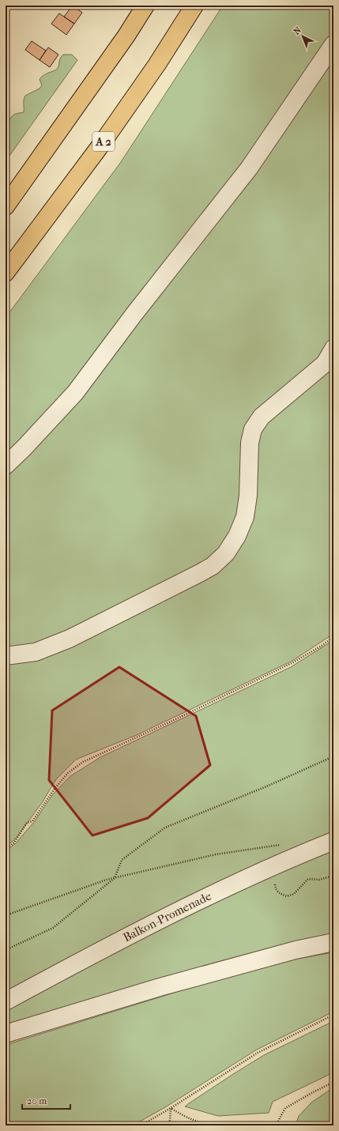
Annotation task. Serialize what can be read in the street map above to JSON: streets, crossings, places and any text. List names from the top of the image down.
{
  "streets": {
    "highway": ["A 2"],
    "lane": ["Balkon-Promenade"]
  },
  "scale_bar": "20 m",
  "north": "top left"
}
